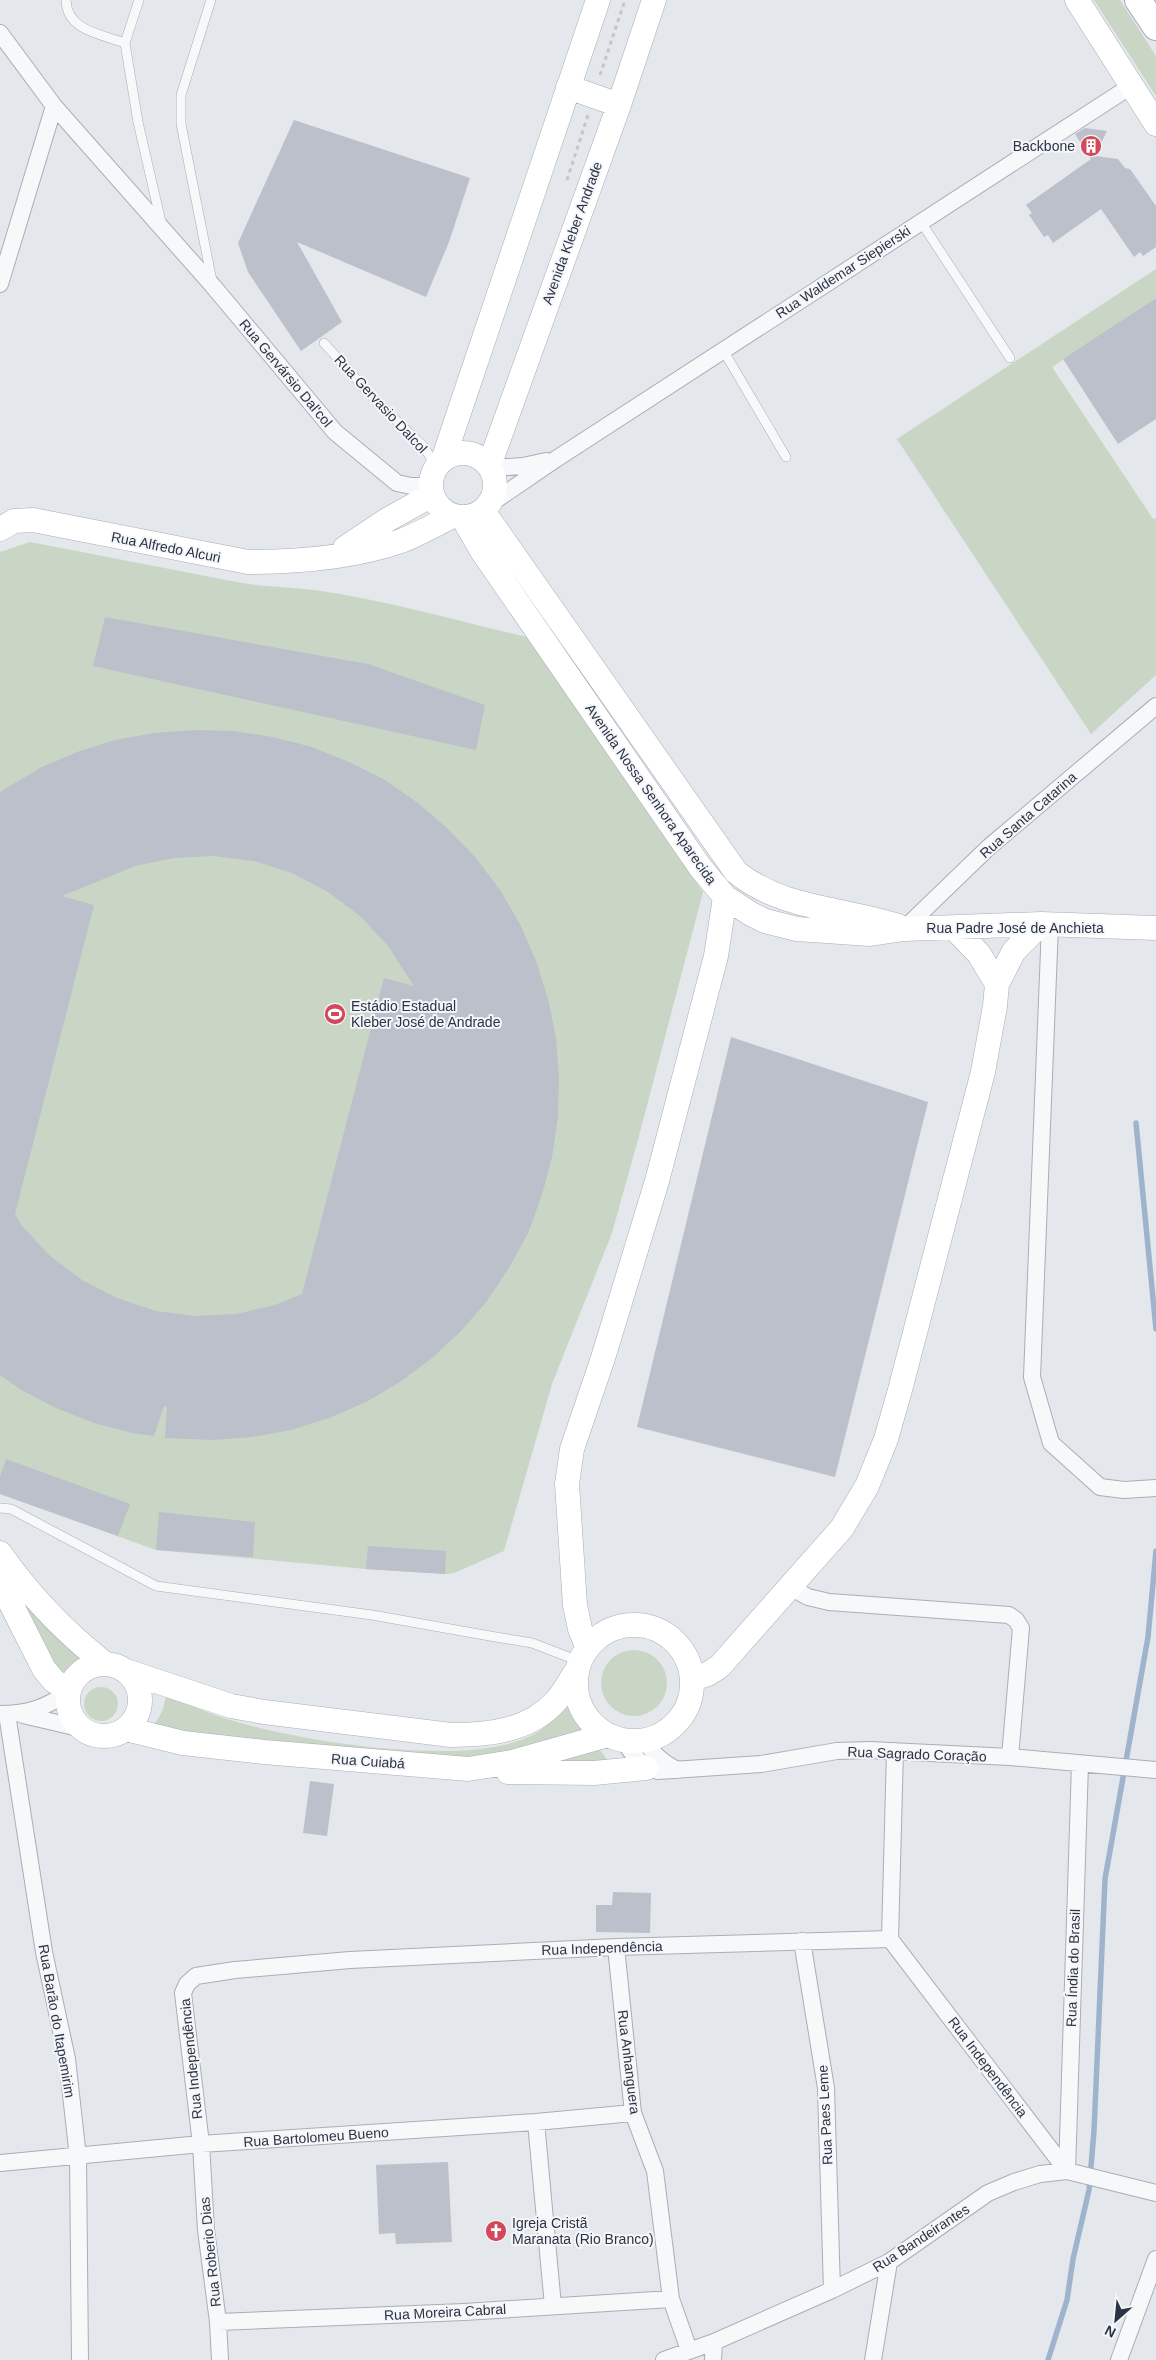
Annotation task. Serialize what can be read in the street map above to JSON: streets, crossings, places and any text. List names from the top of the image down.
{
  "streets": {
    "street": [
      "Avenida Kleber Andrade",
      "Rua Waldemar Siepierski",
      "Rua Gervársio Dal'col",
      "Rua Alfredo Alcuri",
      "Avenida Nossa Senhora Aparecida",
      "Rua Santa Catarina",
      "Rua Padre José de Anchieta",
      "Rua Sagrado Coração",
      "Rua Cuiabá",
      "Rua Independência",
      "Rua Índia do Brasil",
      "Rua Barão do Itapemirim",
      "Rua Anhanguera",
      "Rua Paes Leme",
      "Rua Bartolomeu Bueno",
      "Rua Bandeirantes",
      "Rua Roberio Dias",
      "Rua Moreira Cabral"
    ],
    "lane": ["Rua Gervasio Dalcol"]
  },
  "crossings": [
    ["Avenida Kleber Andrade", "Rua Waldemar Siepierski"],
    ["Avenida Kleber Andrade", "Rua Gervársio Dal'col"],
    ["Avenida Kleber Andrade", "Rua Gervasio Dalcol"],
    ["Avenida Kleber Andrade", "Rua Alfredo Alcuri"],
    ["Avenida Kleber Andrade", "Avenida Nossa Senhora Aparecida"],
    ["Rua Waldemar Siepierski", "Rua Gervársio Dal'col"],
    ["Rua Waldemar Siepierski", "Rua Gervasio Dalcol"],
    ["Rua Waldemar Siepierski", "Rua Alfredo Alcuri"],
    ["Rua Waldemar Siepierski", "Avenida Nossa Senhora Aparecida"],
    ["Rua Gervársio Dal'col", "Rua Gervasio Dalcol"],
    ["Rua Gervársio Dal'col", "Rua Alfredo Alcuri"],
    ["Rua Gervársio Dal'col", "Avenida Nossa Senhora Aparecida"],
    ["Rua Gervasio Dalcol", "Rua Alfredo Alcuri"],
    ["Rua Gervasio Dalcol", "Avenida Nossa Senhora Aparecida"],
    ["Rua Alfredo Alcuri", "Avenida Nossa Senhora Aparecida"],
    ["Avenida Nossa Senhora Aparecida", "Rua Santa Catarina"],
    ["Avenida Nossa Senhora Aparecida", "Rua Padre José de Anchieta"],
    ["Rua Santa Catarina", "Rua Padre José de Anchieta"],
    ["Rua Sagrado Coração", "Rua Índia do Brasil"],
    ["Rua Independência", "Rua Índia do Brasil"],
    ["Rua Independência", "Rua Anhanguera"],
    ["Rua Independência", "Rua Paes Leme"],
    ["Rua Independência", "Rua Bartolomeu Bueno"],
    ["Rua Independência", "Rua Bandeirantes"],
    ["Rua Independência", "Rua Roberio Dias"],
    ["Rua Índia do Brasil", "Rua Bandeirantes"],
    ["Rua Barão do Itapemirim", "Rua Bartolomeu Bueno"],
    ["Rua Anhanguera", "Rua Bartolomeu Bueno"],
    ["Rua Anhanguera", "Rua Bandeirantes"],
    ["Rua Anhanguera", "Rua Moreira Cabral"],
    ["Rua Paes Leme", "Rua Bandeirantes"],
    ["Rua Bartolomeu Bueno", "Rua Roberio Dias"],
    ["Rua Roberio Dias", "Rua Moreira Cabral"]
  ],
  "places": {
    "building": ["Backbone"],
    "sports": ["Estádio Estadual Kleber José de Andrade"],
    "church": ["Igreja Cristã Maranata (Rio Branco)"]
  },
  "north": "bottom left"
}
